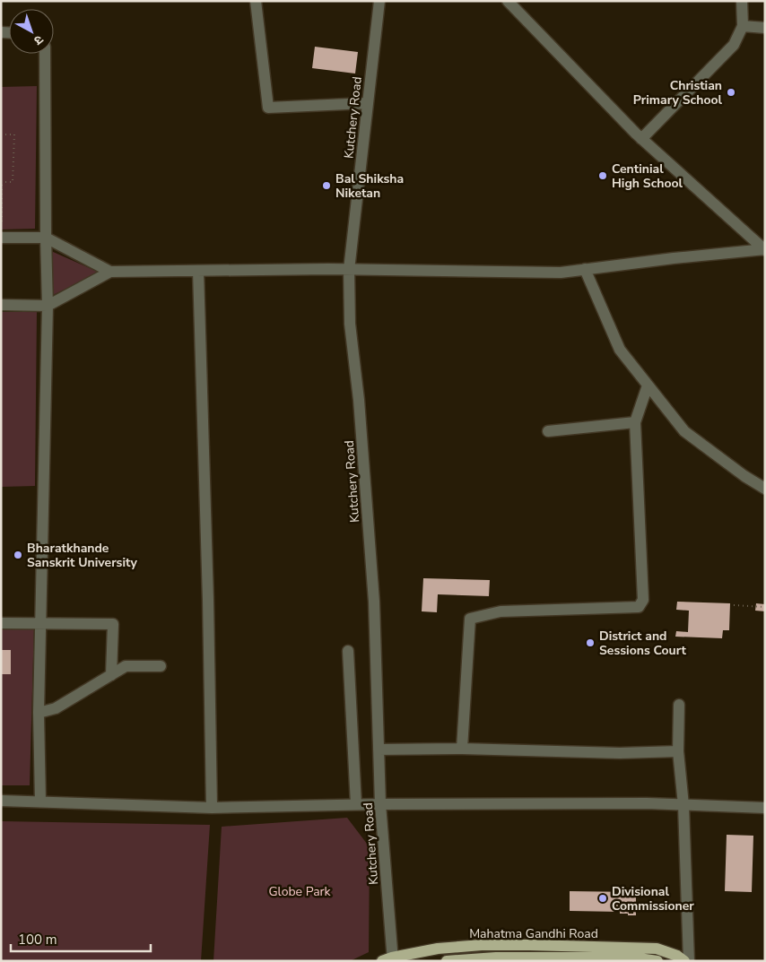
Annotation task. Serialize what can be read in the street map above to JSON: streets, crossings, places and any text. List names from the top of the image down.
{
  "streets": {
    "main road": ["Mahatma Gandhi Road"],
    "street": ["Kutchery Road"]
  },
  "crossings": [
    ["Kutchery Road", "Mahatma Gandhi Road"]
  ],
  "parks": ["Globe Park"],
  "places": [
    "Christian Primary School",
    "Centinial High School",
    "Bal Shiksha Niketan",
    "Bharatkhande Sanskrit University",
    "District and Sessions Court",
    "Divisional Commissioner"
  ],
  "scale_bar": "100 m",
  "north": "bottom right"
}
